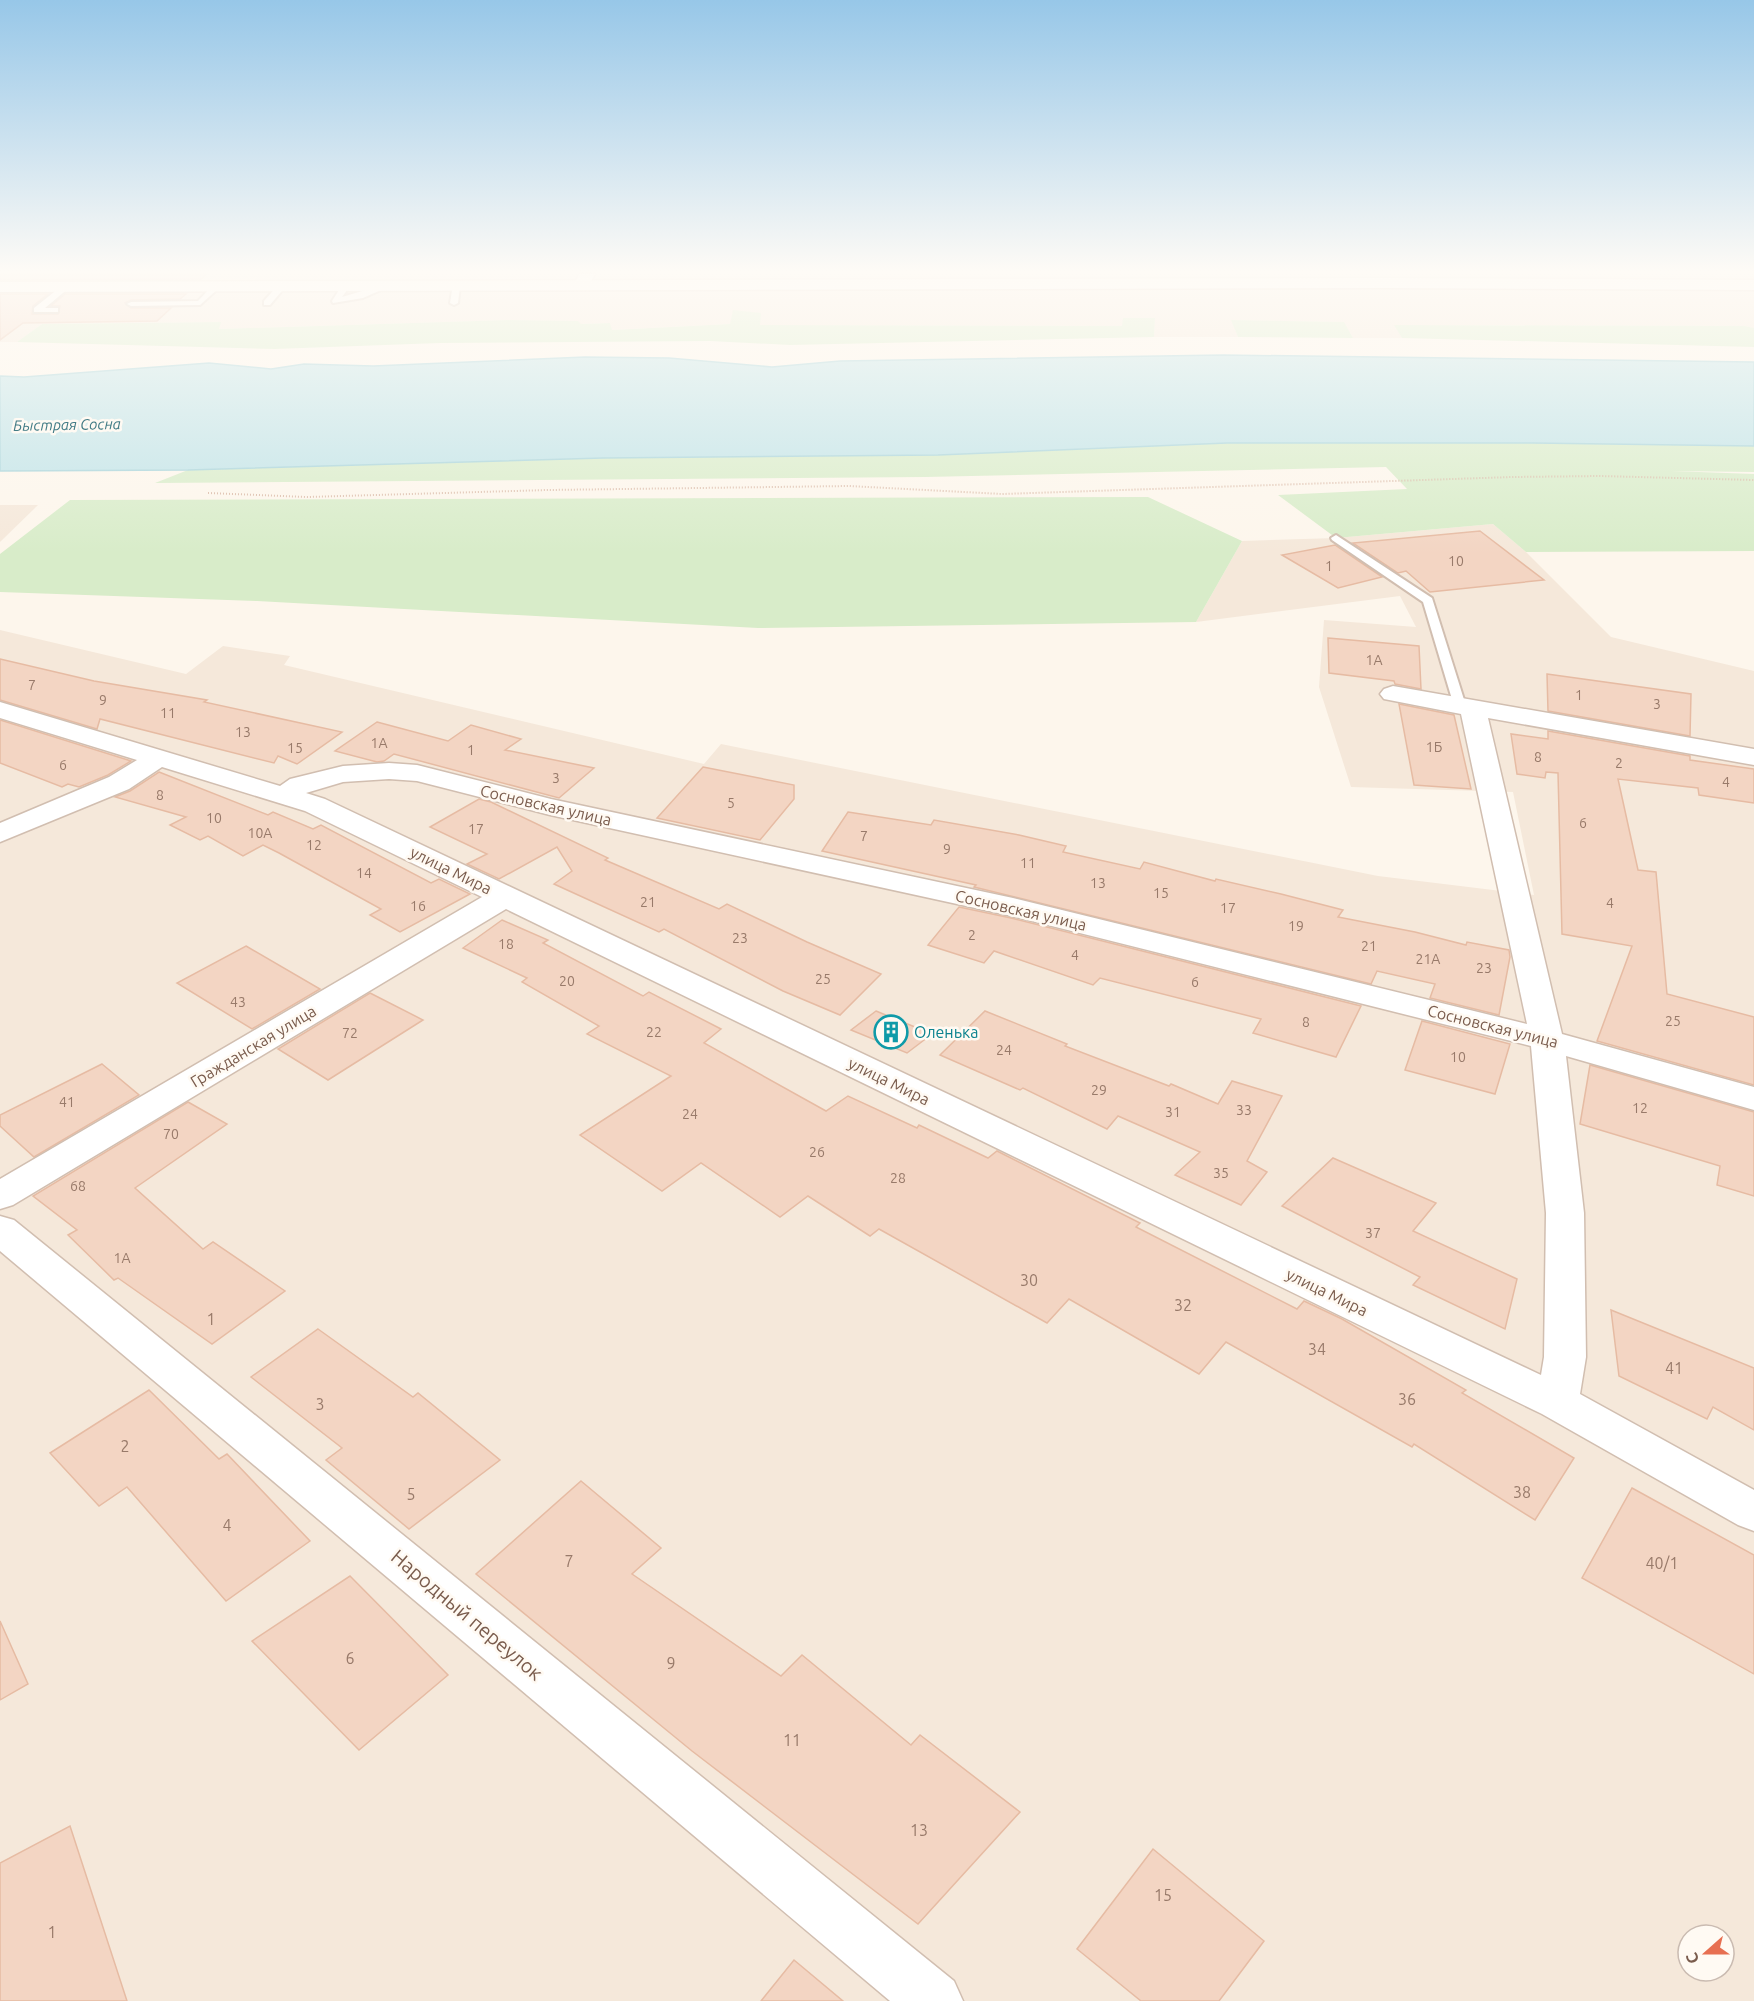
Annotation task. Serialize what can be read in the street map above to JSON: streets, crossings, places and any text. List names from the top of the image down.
{
  "streets": {
    "street": [
      "Сосновская улица",
      "улица Мира",
      "Гражданская улица",
      "Народный переулок"
    ]
  },
  "crossings": [
    ["Сосновская улица", "улица Мира"],
    ["улица Мира", "Гражданская улица"]
  ],
  "water": ["Быстрая Сосна"],
  "places": {
    "building": ["Оленька"]
  },
  "house_numbers": [
    "10",
    "1",
    "1А",
    "7",
    "1",
    "9",
    "3",
    "11",
    "13",
    "1А",
    "1Б",
    "15",
    "1",
    "8",
    "2",
    "6",
    "3",
    "4",
    "8",
    "5",
    "10",
    "6",
    "17",
    "10А",
    "7",
    "12",
    "9",
    "11",
    "14",
    "13",
    "15",
    "21",
    "4",
    "16",
    "17",
    "19",
    "2",
    "23",
    "18",
    "21",
    "4",
    "21А",
    "23",
    "25",
    "20",
    "6",
    "43",
    "25",
    "8",
    "22",
    "72",
    "24",
    "10",
    "29",
    "41",
    "12",
    "33",
    "31",
    "24",
    "70",
    "26",
    "35",
    "28",
    "68",
    "37",
    "1А",
    "30",
    "32",
    "1",
    "34",
    "41",
    "36",
    "3",
    "2",
    "38",
    "5",
    "4",
    "7",
    "40/1",
    "6",
    "9",
    "11",
    "13",
    "15",
    "1"
  ],
  "north": "left"
}
